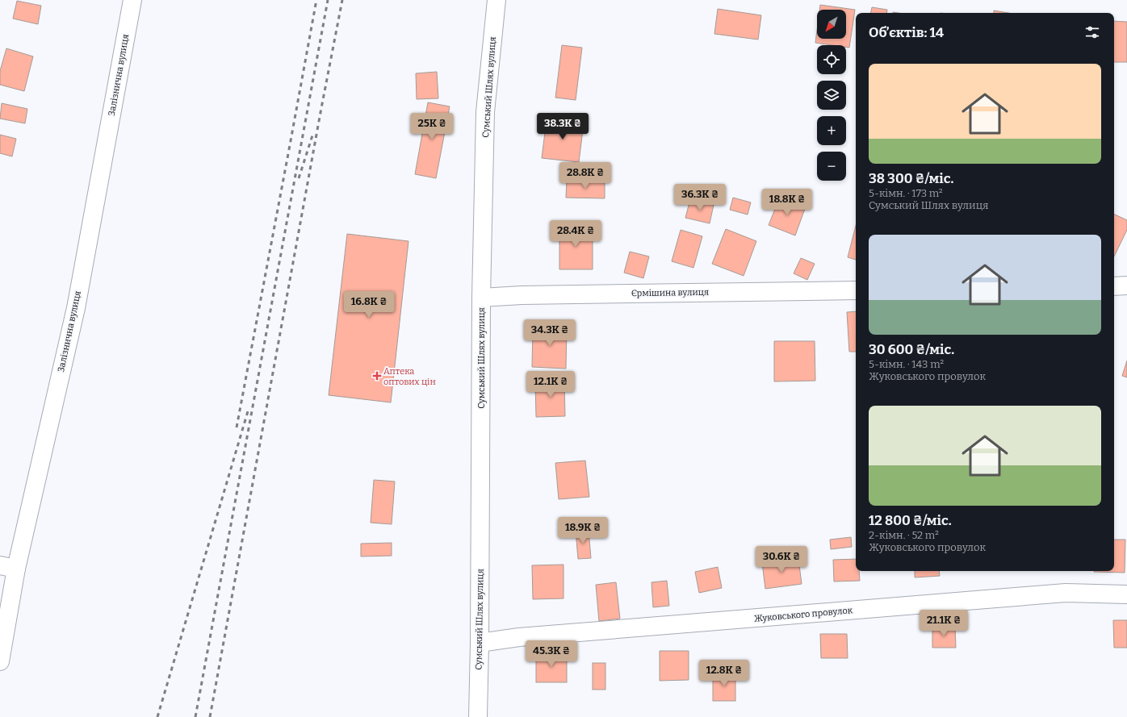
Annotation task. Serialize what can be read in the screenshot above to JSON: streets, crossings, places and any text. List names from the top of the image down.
{
  "streets": {
    "street": [
      "Залізнична вулиця",
      "Сумський Шлях вулиця",
      "Єрмішина вулиця",
      "Жуковського провулок"
    ]
  },
  "crossings": [
    ["Сумський Шлях вулиця", "Єрмішина вулиця"],
    ["Сумський Шлях вулиця", "Жуковського провулок"]
  ],
  "places": {
    "health": ["Аптека оптових цін"]
  },
  "north": "bottom left",
  "page": {
    "map_buttons": ["+", "−"],
    "heading": "Об’єктів: 14",
    "list": [
      {
        "name": "38 300 ₴/міс.",
        "note": "5-кімн. · 173 m² · Сумський Шлях вулиця"
      },
      {
        "name": "30 600 ₴/міс.",
        "note": "5-кімн. · 143 m² · Жуковського провулок"
      },
      {
        "name": "12 800 ₴/міс.",
        "note": "2-кімн. · 52 m² · Жуковського провулок"
      }
    ],
    "price": [
      "25K ₴",
      "38.3K ₴",
      "28.8K ₴",
      "36.3K ₴",
      "18.8K ₴",
      "28.4K ₴",
      "16.8K ₴",
      "34.3K ₴",
      "12.1K ₴",
      "18.9K ₴",
      "30.6K ₴",
      "21.1K ₴",
      "45.3K ₴",
      "12.8K ₴"
    ]
  }
}
